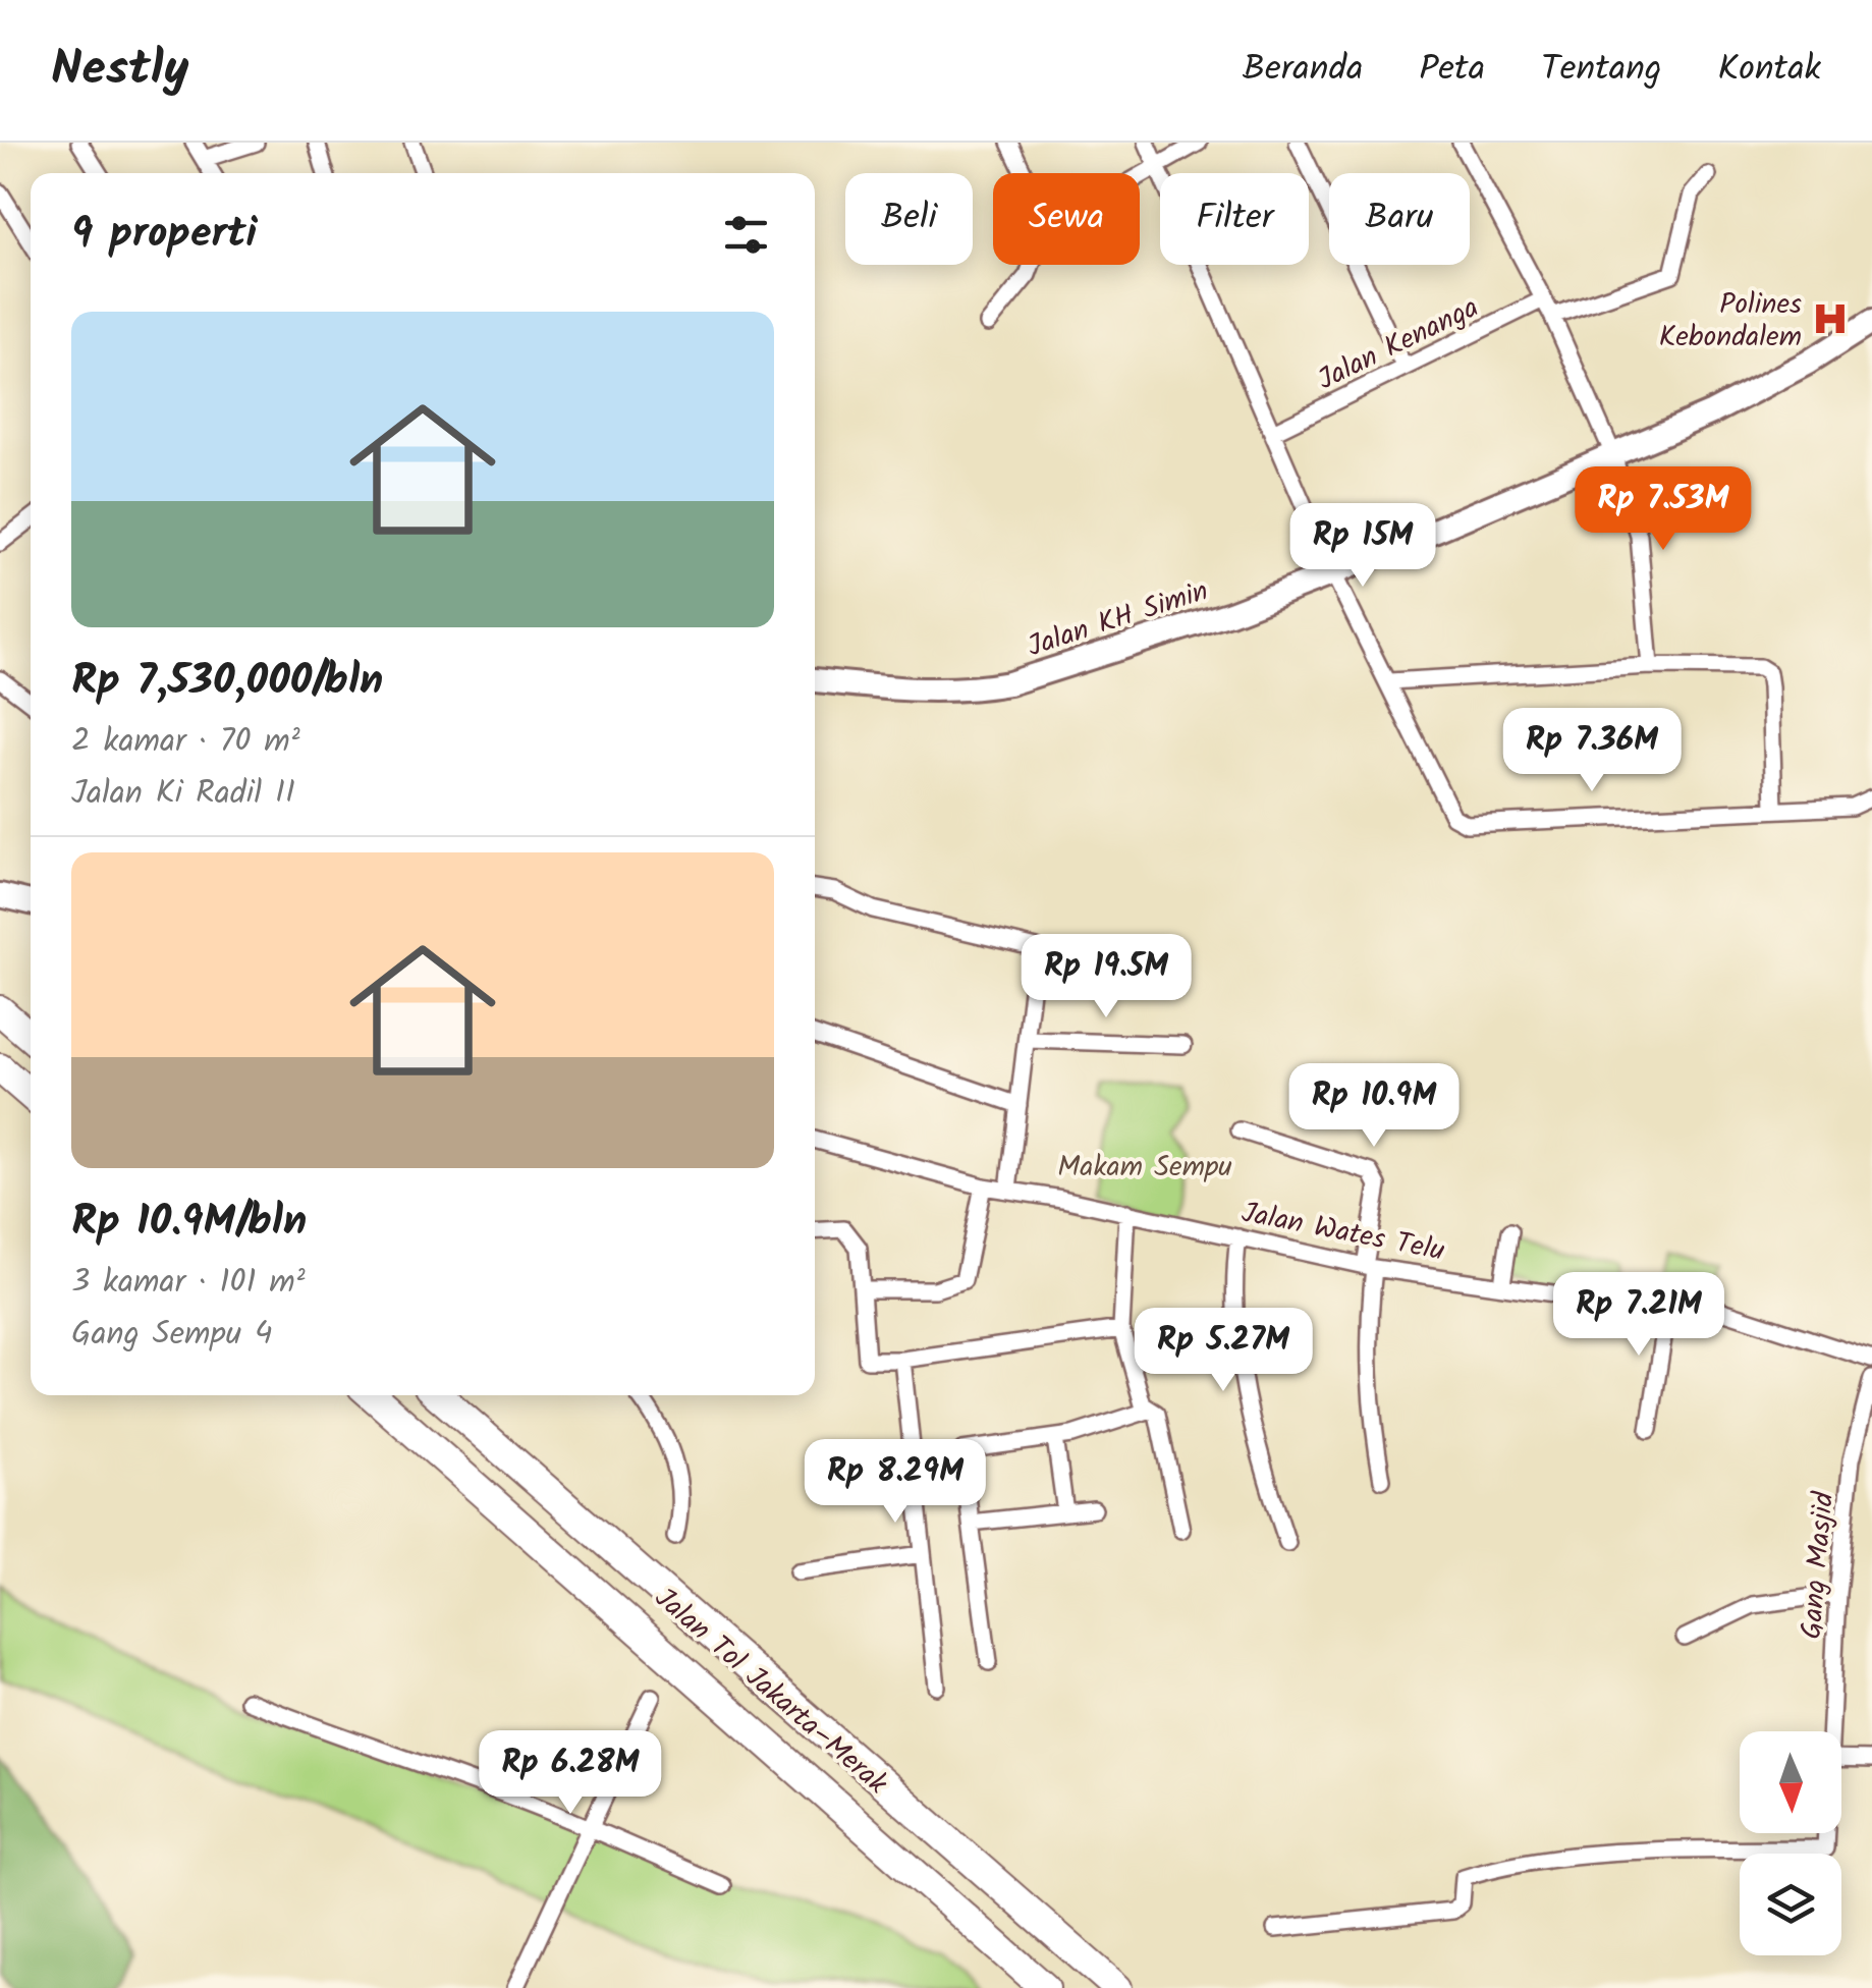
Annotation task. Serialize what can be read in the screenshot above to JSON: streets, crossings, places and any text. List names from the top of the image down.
{
  "streets": {
    "highway": ["Jalan Tol Jakarta–Merak"],
    "street": [
      "Jalan Kenanga",
      "Jalan KH Simin",
      "Jalan Wates Telu",
      "Gang Masjid"
    ]
  },
  "parks": ["Makam Sempu"],
  "places": {
    "hospital": ["Polines Kebondalem"]
  },
  "north": "bottom",
  "page": {
    "header": "Nestly",
    "nav": [
      "Beranda",
      "Peta",
      "Tentang",
      "Kontak"
    ],
    "chip": [
      "Beli",
      "Sewa",
      "Filter",
      "Baru"
    ],
    "heading": "9 properti",
    "list": [
      {
        "name": "Rp 7,530,000/bln",
        "note": "2 kamar · 70 m² · Jalan Ki Radil II"
      },
      {
        "name": "Rp 10.9M/bln",
        "note": "3 kamar · 101 m² · Gang Sempu 4"
      }
    ],
    "price": [
      "Rp 7.53M",
      "Rp 15M",
      "Rp 7.36M",
      "Rp 19.5M",
      "Rp 10.9M",
      "Rp 7.21M",
      "Rp 5.27M",
      "Rp 8.29M",
      "Rp 6.28M"
    ]
  }
}
